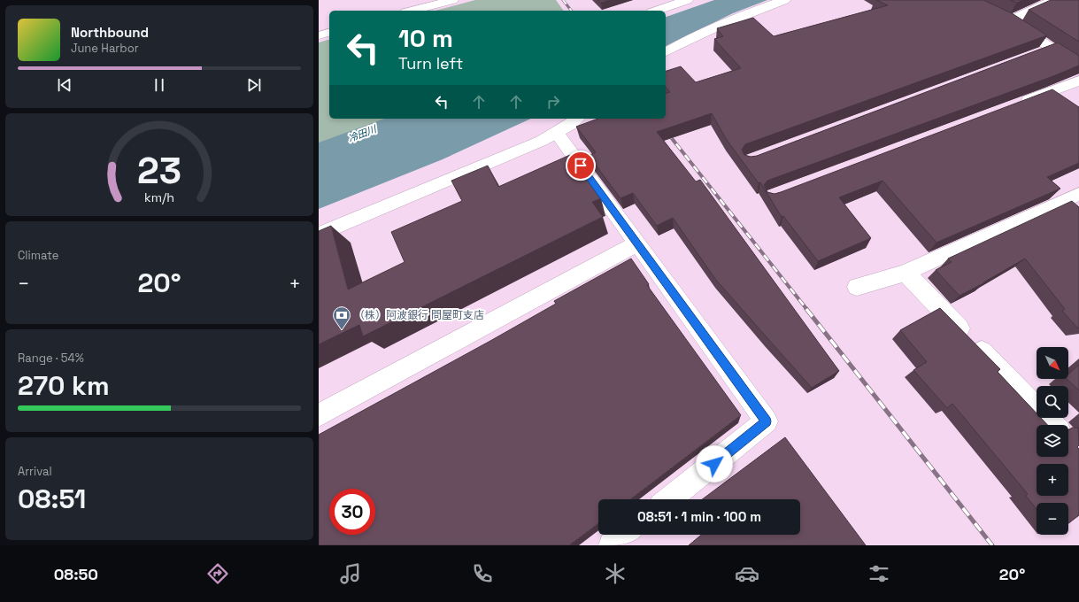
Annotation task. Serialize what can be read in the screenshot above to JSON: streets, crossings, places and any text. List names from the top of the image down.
{
  "water": ["冷田川"],
  "places": {
    "bank": ["（株）阿波銀行 問屋町支店"]
  },
  "north": "bottom right",
  "page": {
    "turn": ["10 m", "Turn left"],
    "song": ["Northbound", "June Harbor"],
    "tile": [
      "Climate",
      ["Range · 54%", "270 km"],
      ["Arrival", "08:51"]
    ],
    "heat": ["−", "20°", "+"],
    "map_buttons": ["+", "−"],
    "limit": "30",
    "trip": "08:51 · 1 min · 100 m",
    "tabs": ["08:50", "20°"],
    "gauge": ["23", "km/h"]
  }
}
